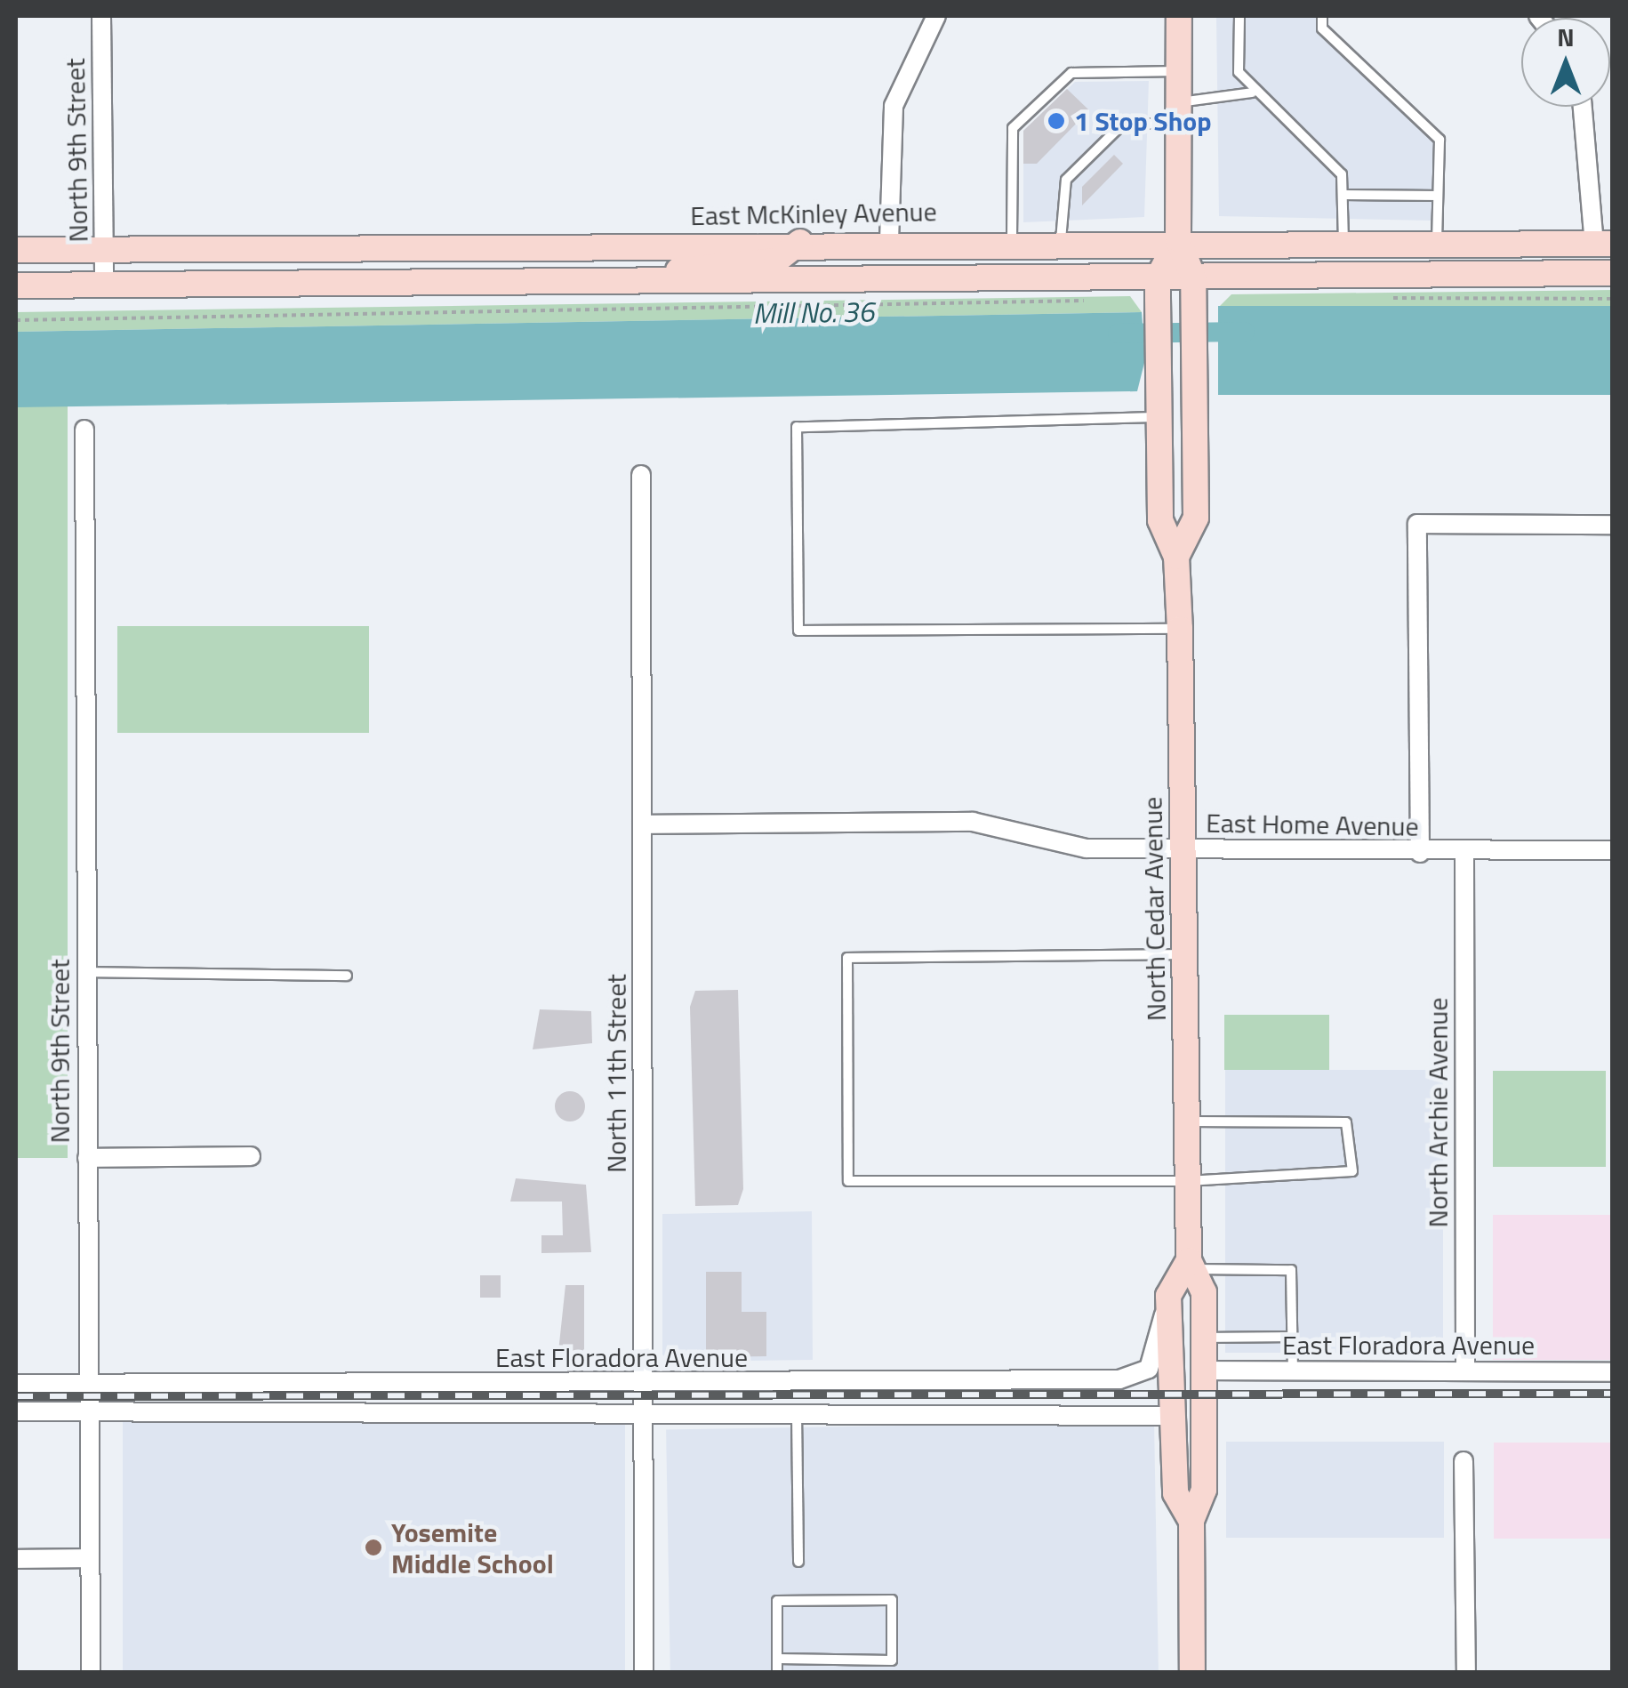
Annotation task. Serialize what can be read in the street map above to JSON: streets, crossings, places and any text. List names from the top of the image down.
{
  "streets": {
    "main road": ["East McKinley Avenue", "North Cedar Avenue"],
    "street": [
      "North 9th Street",
      "East Home Avenue",
      "North 11th Street",
      "North Archie Avenue",
      "East Floradora Avenue"
    ]
  },
  "crossings": [
    ["North 9th Street", "East McKinley Avenue"],
    ["North 9th Street", "East Floradora Avenue"],
    ["East McKinley Avenue", "North Cedar Avenue"],
    ["East Home Avenue", "North Cedar Avenue"],
    ["East Home Avenue", "North 11th Street"],
    ["East Home Avenue", "North Archie Avenue"],
    ["North Cedar Avenue", "East Floradora Avenue"],
    ["North 11th Street", "East Floradora Avenue"],
    ["North Archie Avenue", "East Floradora Avenue"]
  ],
  "water": ["Mill No. 36"],
  "places": ["1 Stop Shop", "Yosemite Middle School"],
  "north": "top"
}
